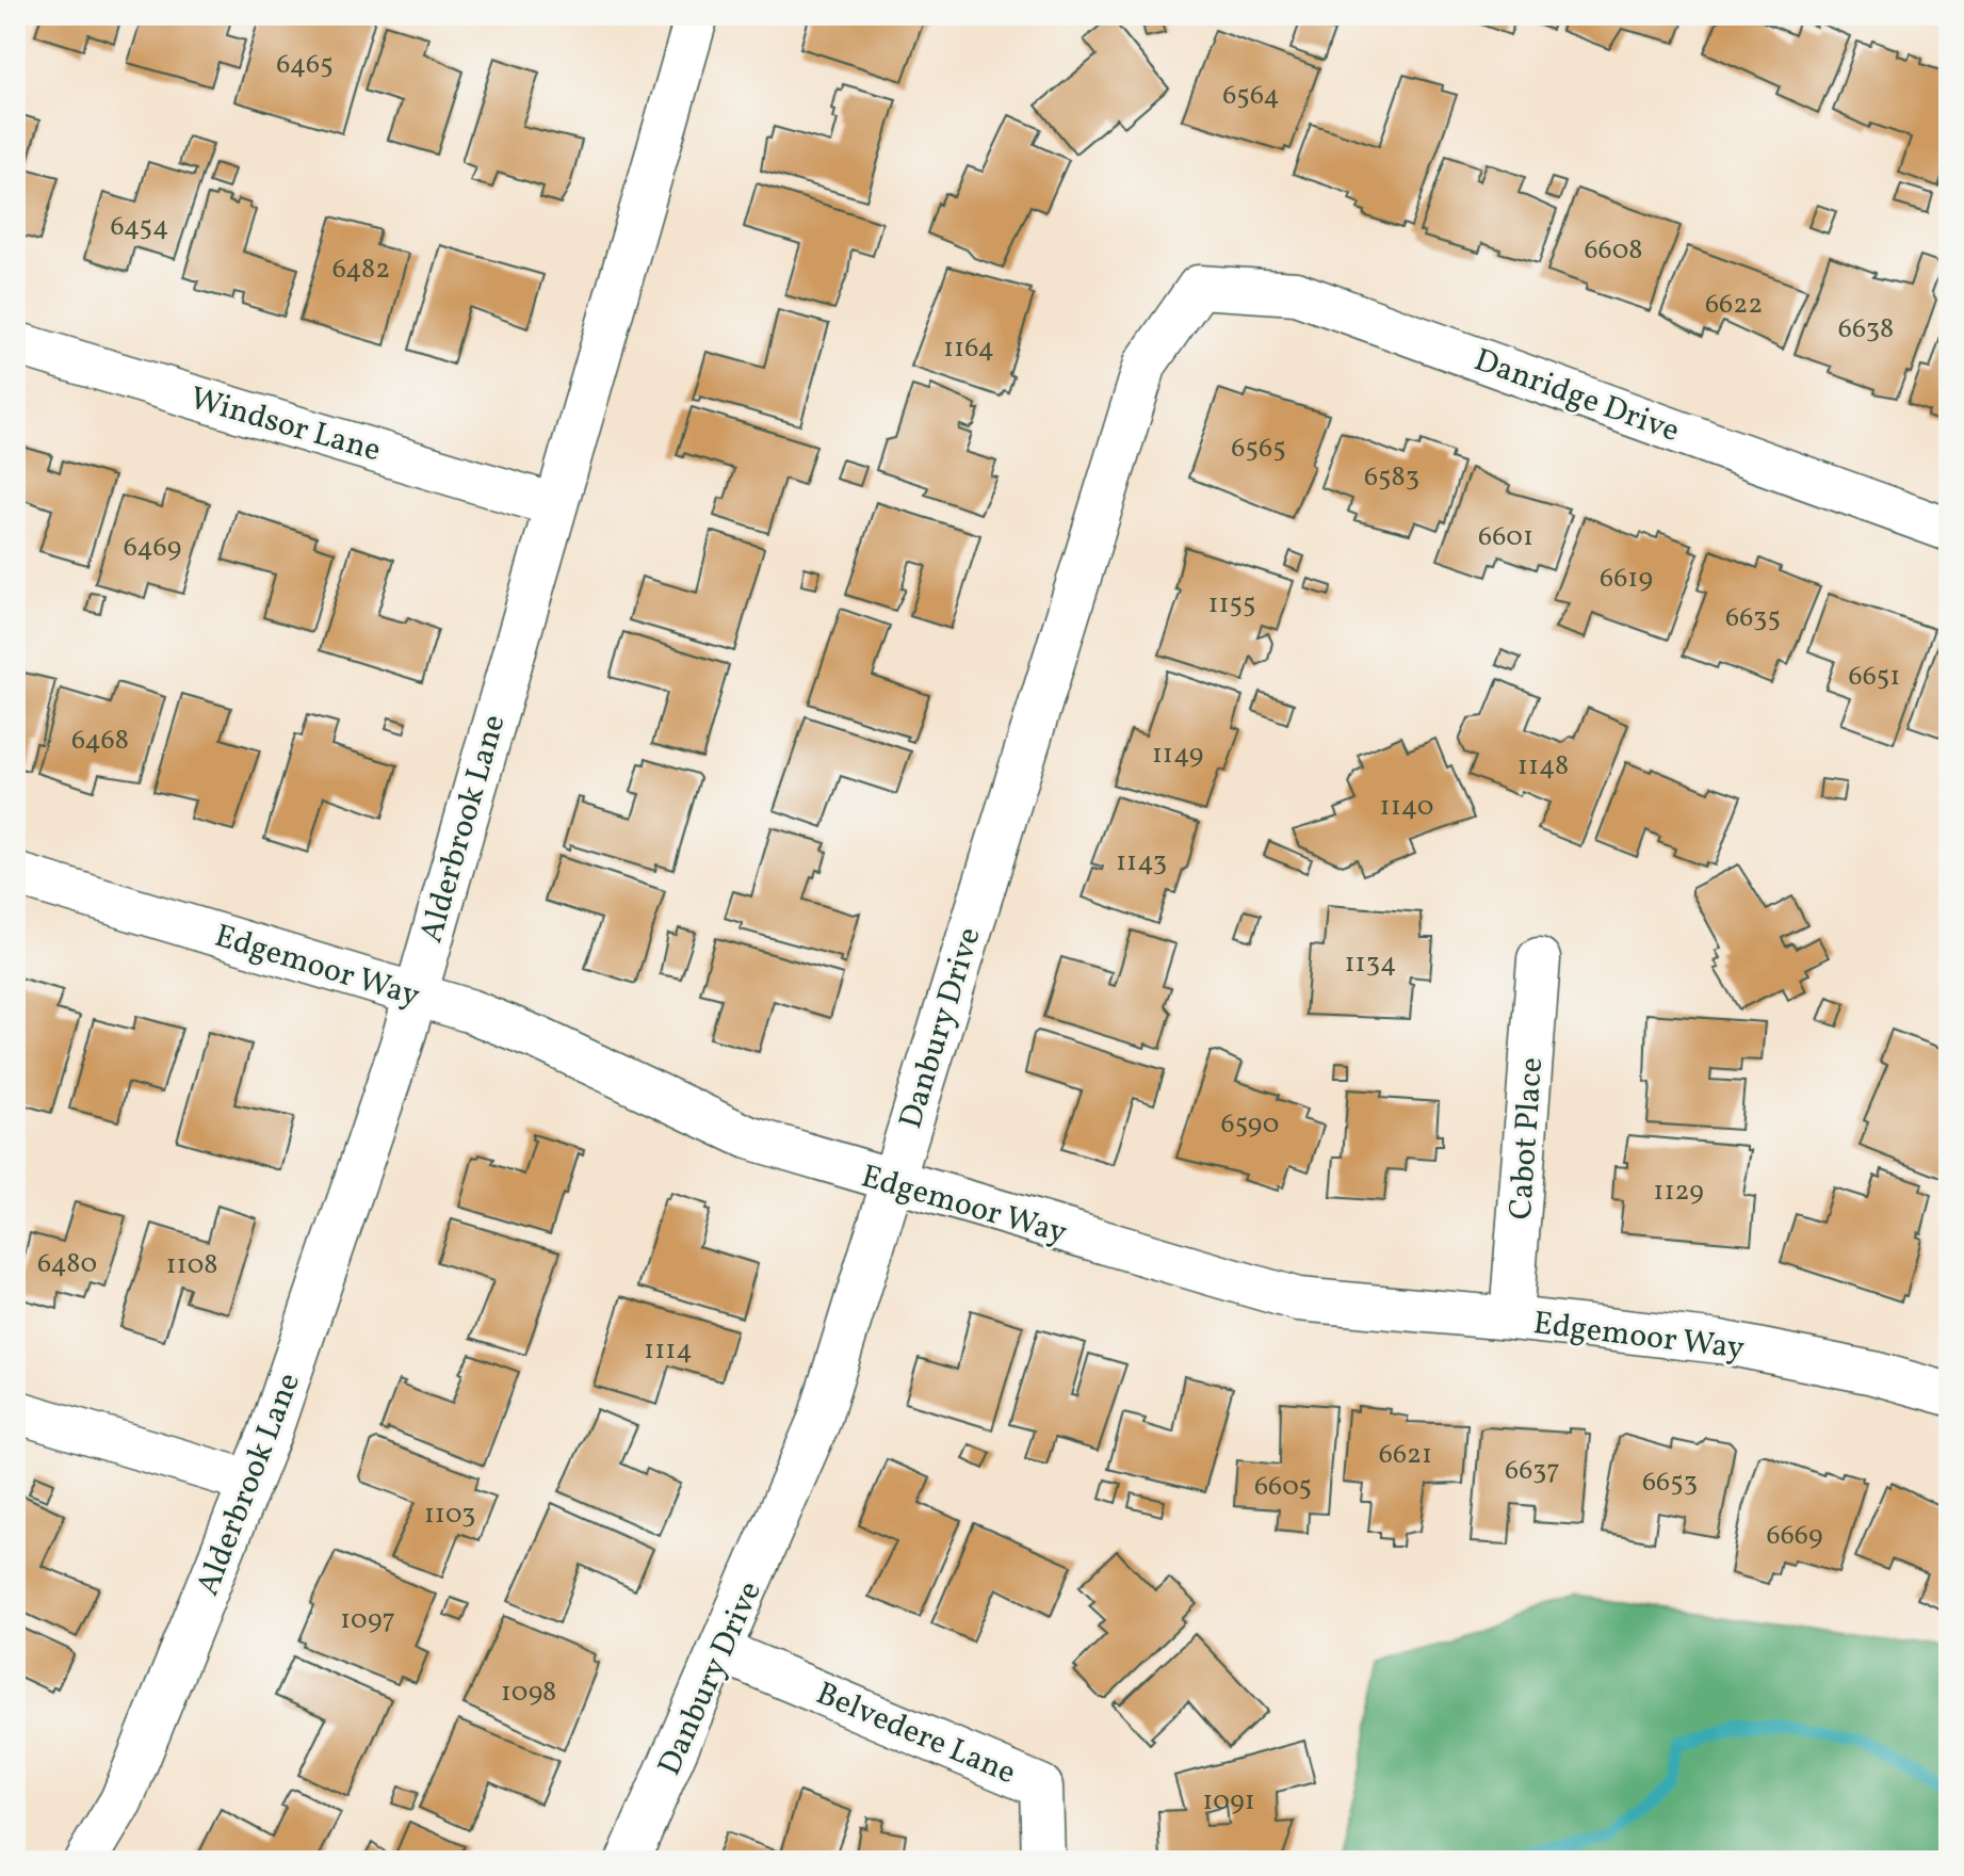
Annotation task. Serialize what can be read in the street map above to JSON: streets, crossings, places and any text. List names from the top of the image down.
{
  "streets": {
    "street": [
      "Danridge Drive",
      "Windsor Lane",
      "Alderbrook Lane",
      "Edgemoor Way",
      "Danbury Drive",
      "Cabot Place",
      "Belvedere Lane"
    ]
  },
  "crossings": [
    ["Danridge Drive", "Danbury Drive"],
    ["Windsor Lane", "Alderbrook Lane"],
    ["Alderbrook Lane", "Edgemoor Way"],
    ["Edgemoor Way", "Danbury Drive"],
    ["Edgemoor Way", "Cabot Place"],
    ["Danbury Drive", "Belvedere Lane"]
  ],
  "house_numbers": [
    "6465",
    "6564",
    "6454",
    "6608",
    "6482",
    "6622",
    "6638",
    "1164",
    "6565",
    "6583",
    "6601",
    "6469",
    "6619",
    "1155",
    "6635",
    "6651",
    "6468",
    "1149",
    "1148",
    "1140",
    "1143",
    "1134",
    "6590",
    "1129",
    "6480",
    "1108",
    "1114",
    "6621",
    "6637",
    "6653",
    "6605",
    "1103",
    "6669",
    "1097",
    "1098",
    "1091"
  ]
}
